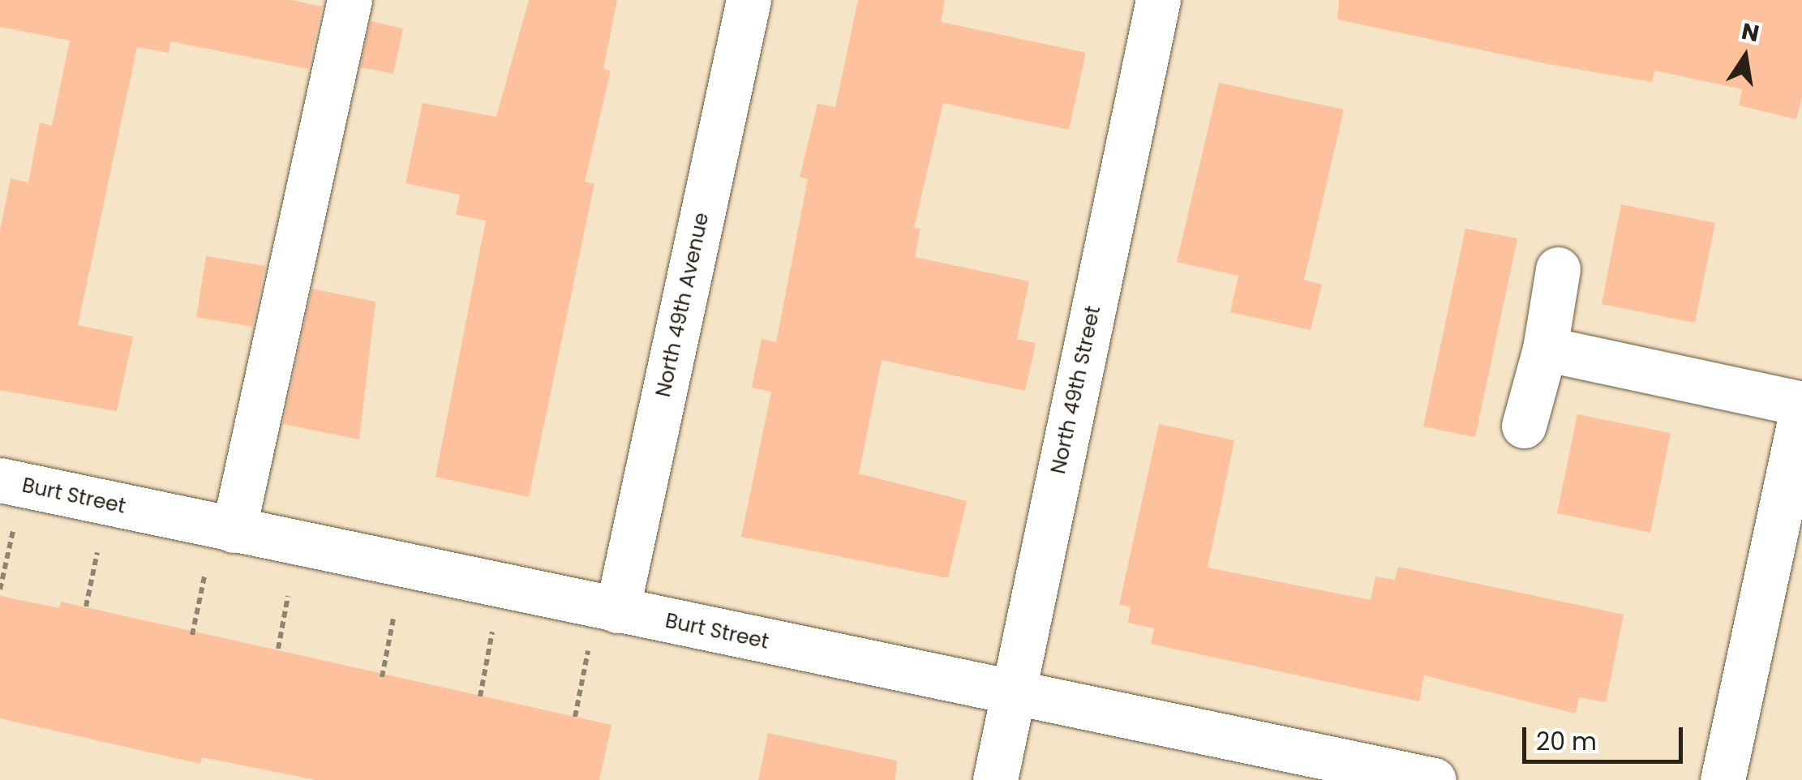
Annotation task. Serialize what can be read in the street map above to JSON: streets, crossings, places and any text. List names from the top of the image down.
{
  "streets": {
    "street": ["North 49th Avenue", "North 49th Street", "Burt Street"]
  },
  "crossings": [
    ["North 49th Avenue", "Burt Street"],
    ["North 49th Street", "Burt Street"]
  ],
  "scale_bar": "20 m",
  "north": "top"
}
